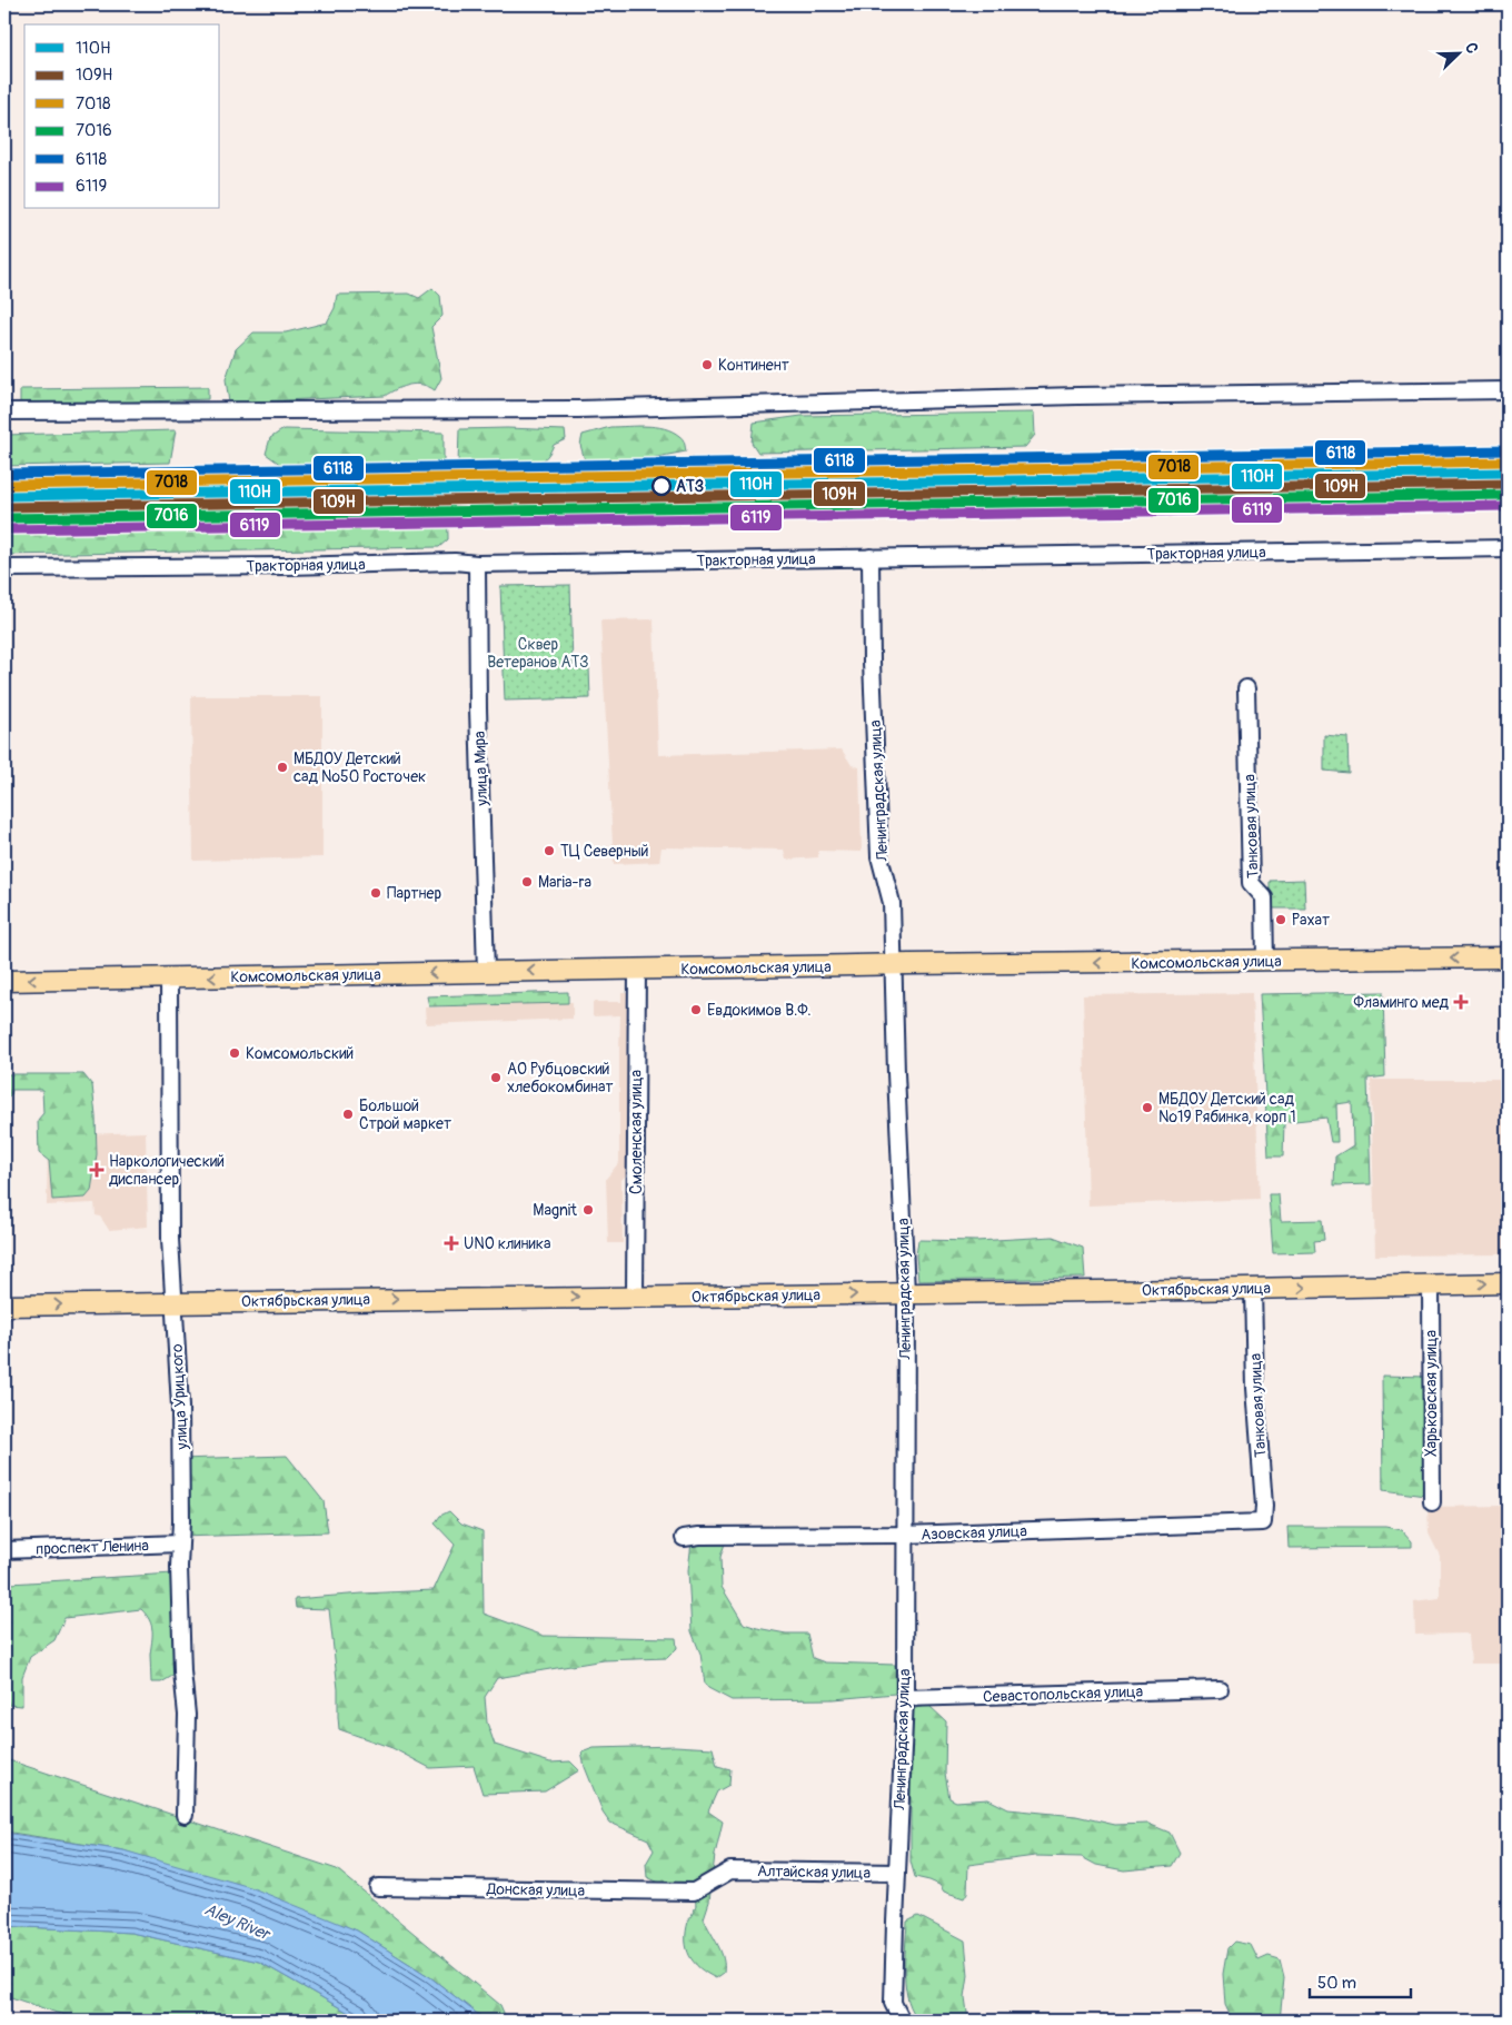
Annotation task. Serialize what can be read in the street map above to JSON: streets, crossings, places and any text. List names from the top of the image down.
{
  "streets": {
    "main road": ["Комсомольская улица", "Октябрьская улица"],
    "street": [
      "Тракторная улица",
      "улица Мира",
      "Ленинградская улица",
      "Танковая улица",
      "Смоленская улица",
      "Харьковская улица",
      "улица Урицкого",
      "Азовская улица",
      "проспект Ленина",
      "Севастопольская улица",
      "Алтайская улица",
      "Донская улица"
    ]
  },
  "crossings": [
    ["Тракторная улица", "улица Мира"],
    ["Тракторная улица", "Ленинградская улица"],
    ["улица Мира", "Комсомольская улица"],
    ["Ленинградская улица", "Комсомольская улица"],
    ["Ленинградская улица", "Октябрьская улица"],
    ["Ленинградская улица", "Азовская улица"],
    ["Ленинградская улица", "Севастопольская улица"],
    ["Ленинградская улица", "Алтайская улица"],
    ["Танковая улица", "Комсомольская улица"],
    ["Танковая улица", "Октябрьская улица"],
    ["Танковая улица", "Азовская улица"],
    ["Комсомольская улица", "Смоленская улица"],
    ["Комсомольская улица", "улица Урицкого"],
    ["Смоленская улица", "Октябрьская улица"],
    ["Октябрьская улица", "Харьковская улица"],
    ["Октябрьская улица", "улица Урицкого"],
    ["улица Урицкого", "проспект Ленина"],
    ["Алтайская улица", "Донская улица"]
  ],
  "one_way": ["Комсомольская улица", "Октябрьская улица"],
  "water": ["Aley River"],
  "parks": ["Сквер Ветеранов АТЗ"],
  "places": {
    "other": [
      "Континент",
      "АТЗ",
      "МБДОУ Детский сад №50 Росточек",
      "ТЦ Северный",
      "Maria-ra",
      "Партнер",
      "Рахат",
      "Евдокимов В.Ф.",
      "Комсомольский",
      "АО Рубцовский хлебокомбинат",
      "МБДОУ Детский сад №19 Рябинка, корп 1",
      "Большой Строй маркет",
      "Magnit"
    ],
    "health": ["Фламинго мед", "Наркологический диспансер", "UNO клиника"]
  },
  "lines": [
    "transit line 6118",
    "transit line 7018",
    "transit line 110Н",
    "transit line 109Н",
    "transit line 7016",
    "transit line 6119"
  ],
  "legend": [
    "110Н",
    "109Н",
    "7018",
    "7016",
    "6118",
    "6119"
  ],
  "scale_bar": "50 m",
  "north": "top right"
}
